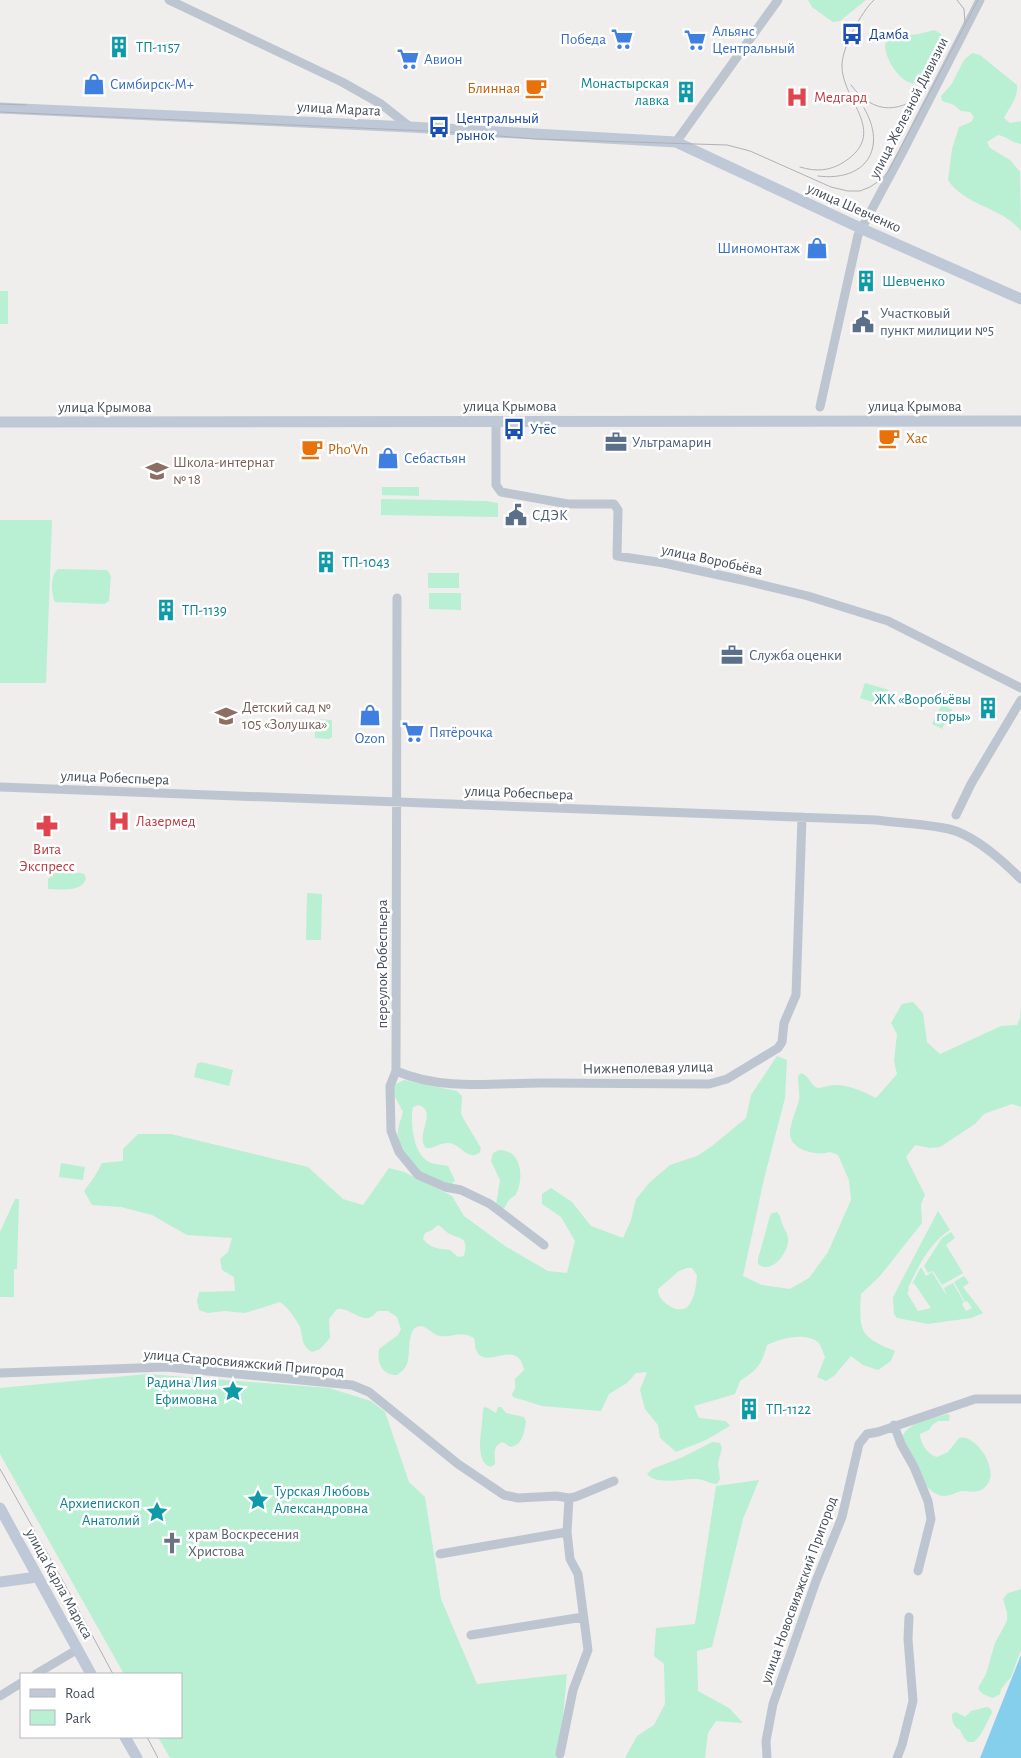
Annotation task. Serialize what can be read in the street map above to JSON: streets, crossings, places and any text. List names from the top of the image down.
{
  "streets": {
    "street": [
      "улица Железной Дивизии",
      "улица Марата",
      "улица Шевченко",
      "улица Крымова",
      "улица Воробьёва",
      "улица Робеспьера",
      "переулок Робеспьера",
      "Нижнеполевая улица",
      "улица Старосвияжский Пригород",
      "улица Карла Маркса",
      "улица Новосвияжский Пригород"
    ]
  },
  "crossings": [
    ["улица Железной Дивизии", "улица Шевченко"],
    ["улица Марата", "улица Шевченко"],
    ["улица Крымова", "улица Воробьёва"],
    ["улица Робеспьера", "переулок Робеспьера"],
    ["улица Робеспьера", "Нижнеполевая улица"],
    ["переулок Робеспьера", "Нижнеполевая улица"]
  ],
  "places": {
    "bus stop": ["Дамба", "Центральный рынок", "Утёс"],
    "supermarket": [
      "Победа",
      "Альянс Центральный",
      "Авион",
      "Пятёрочка"
    ],
    "building": [
      "ТП-1157",
      "Монастырская лавка",
      "Шевченко",
      "ТП-1043",
      "ТП-1139",
      "ЖК «Воробьёвы горы»",
      "ТП-1122"
    ],
    "shop": [
      "Симбирск-М+",
      "Шиномонтаж",
      "Себастьян",
      "Ozon"
    ],
    "cafe": ["Блинная", "Хас", "Pho'Vn"],
    "hospital": ["Медгард", "Лазермед"],
    "public building": ["Участковый пункт милиции №5", "СДЭК"],
    "office": ["Ультрамарин", "Служба оценки"],
    "school or university": ["Школа-интернат № 18", "Детский сад № 105 «Золушка»"],
    "pharmacy": ["Вита Экспресс"],
    "place": ["Радина Лия Ефимовна", "Турская Любовь Александровна", "Архиепископ Анатолий"],
    "church": ["храм Воскресения Христова"]
  },
  "legend": ["Road", "Park"]
}
